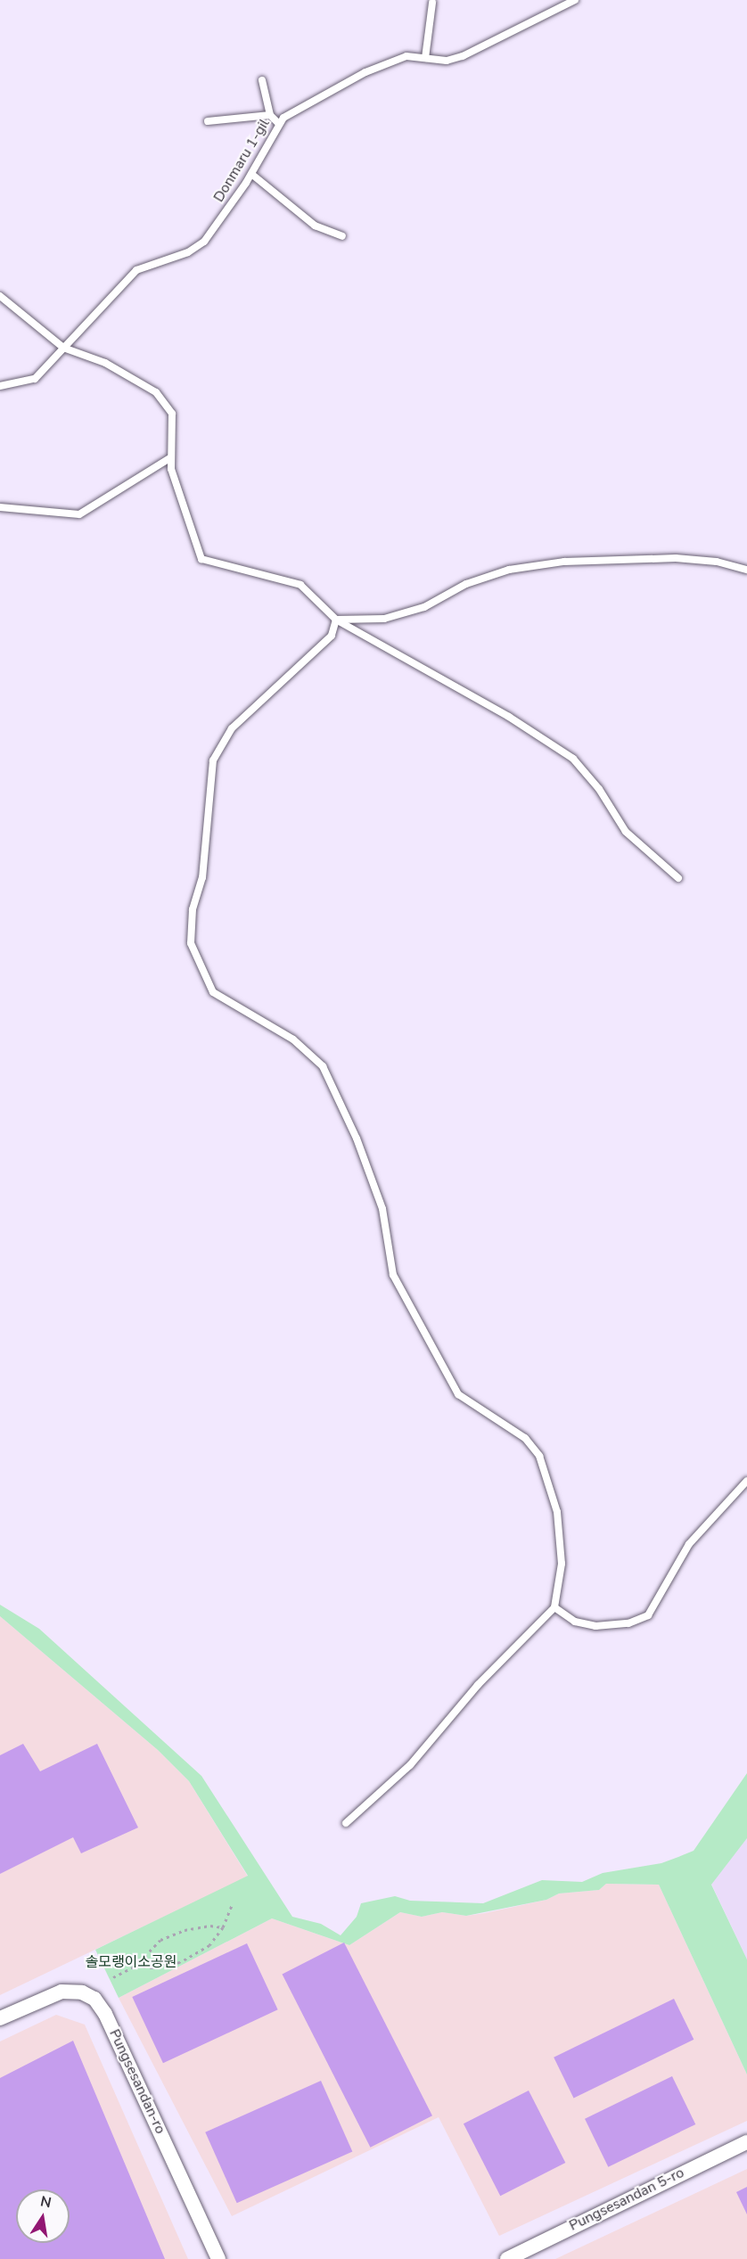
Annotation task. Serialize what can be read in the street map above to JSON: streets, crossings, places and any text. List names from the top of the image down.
{
  "streets": {
    "street": ["Pungsesandan-ro", "Pungsesandan 5-ro"],
    "lane": ["Donmaru 1-gil"]
  },
  "parks": ["솔모랭이소공원"],
  "north": "top"
}
